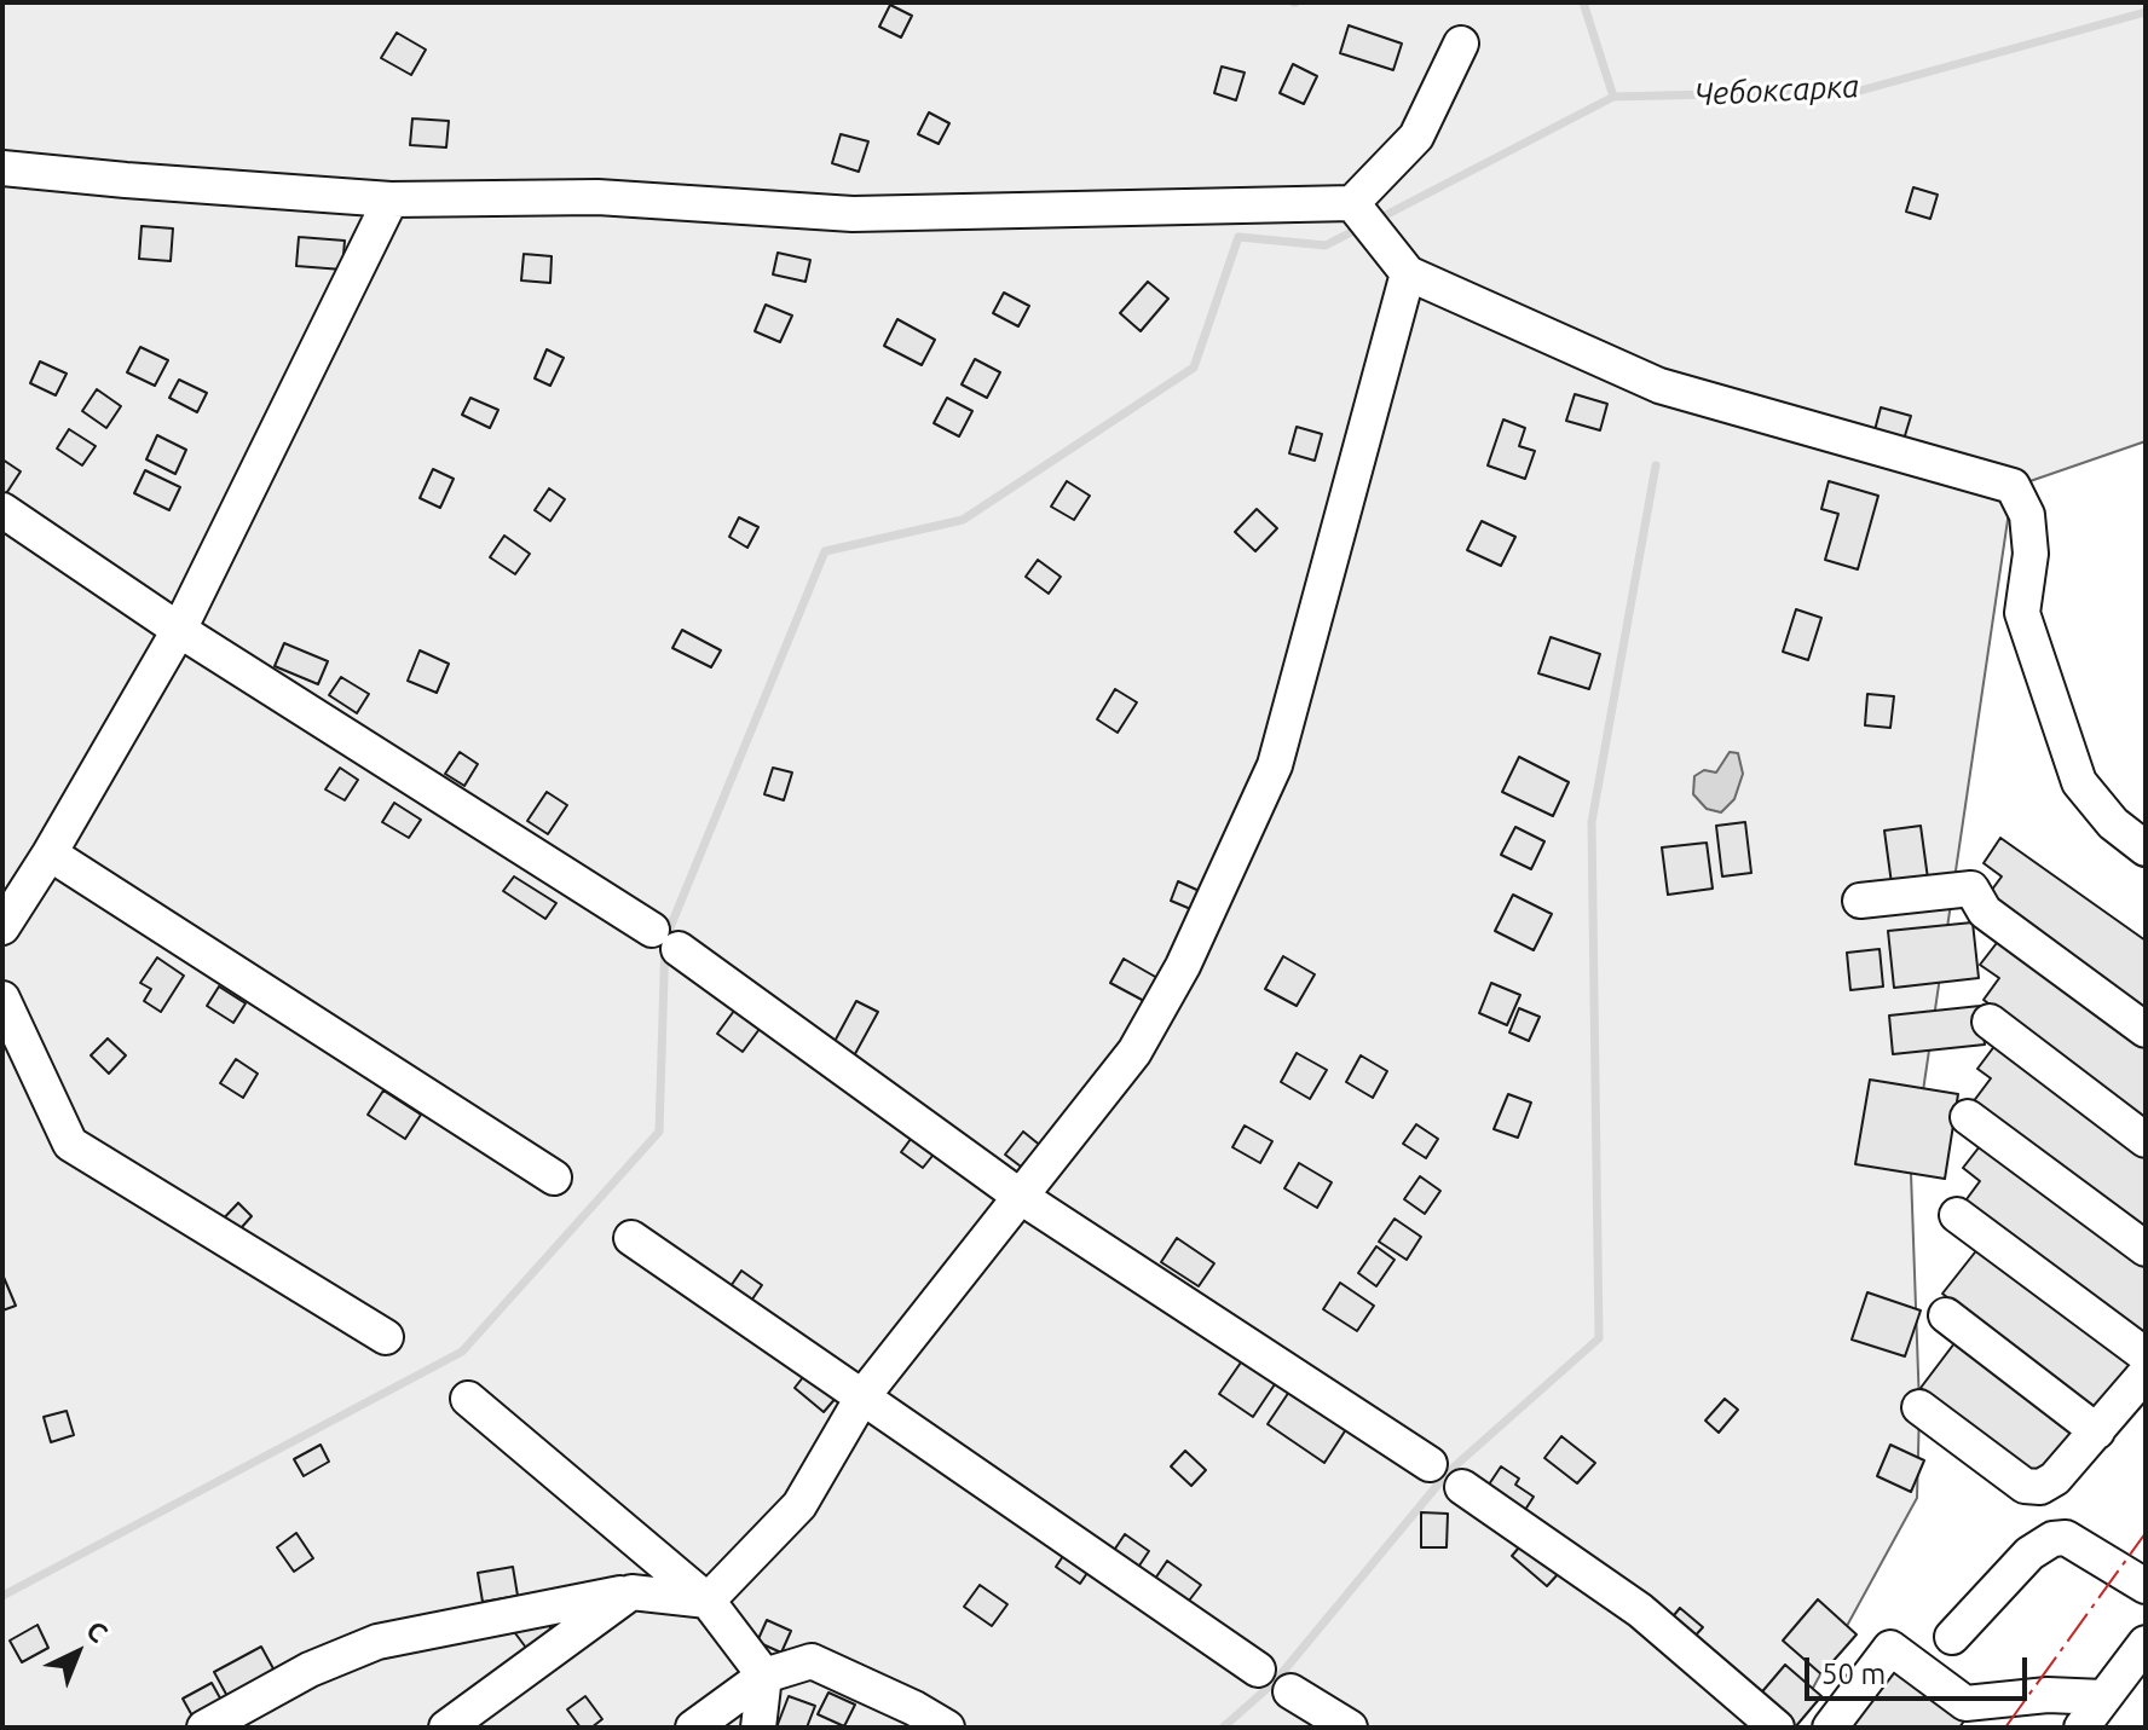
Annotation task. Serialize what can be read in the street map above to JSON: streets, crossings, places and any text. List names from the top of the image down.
{
  "water": ["Чебоксарка"],
  "scale_bar": "50 m",
  "north": "top right"
}
